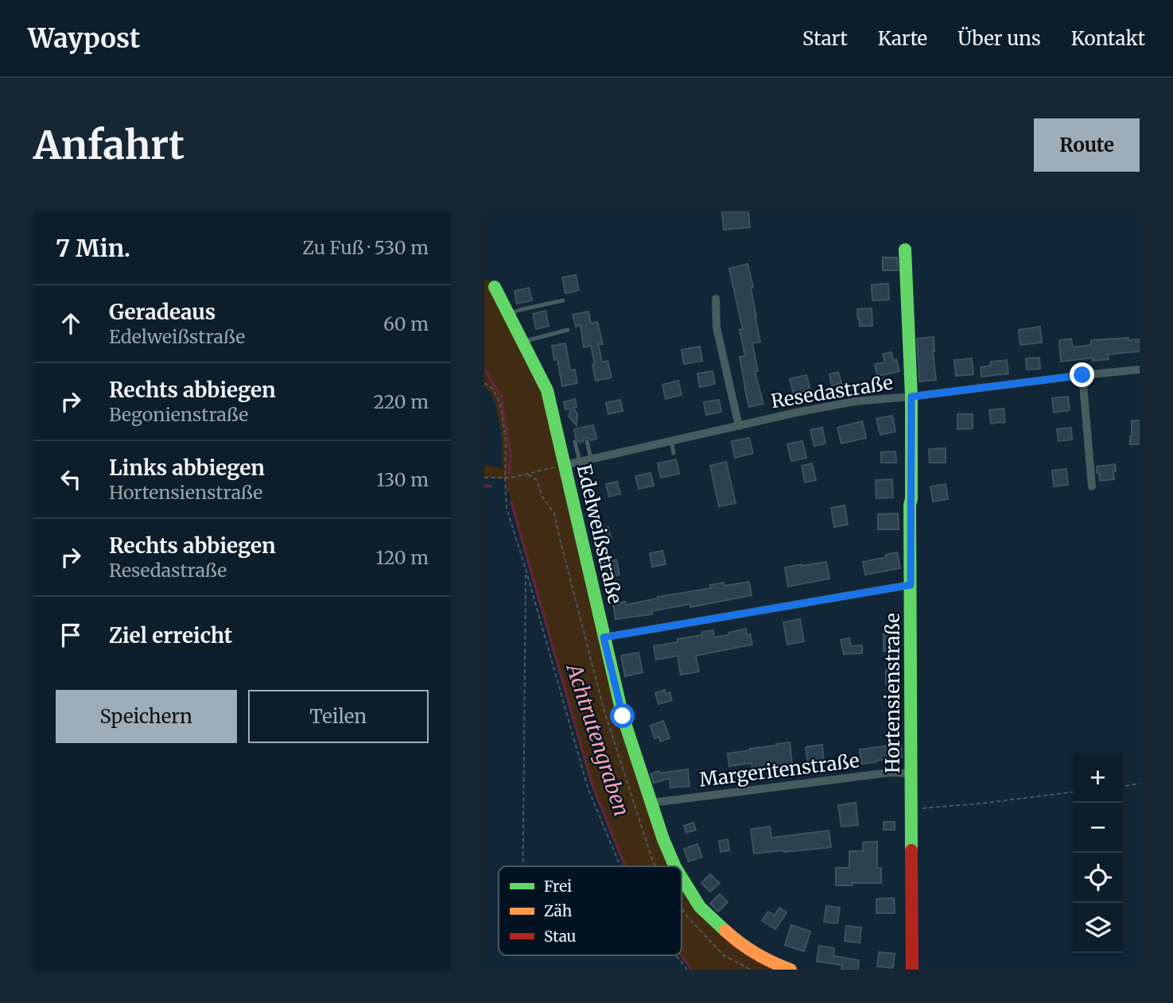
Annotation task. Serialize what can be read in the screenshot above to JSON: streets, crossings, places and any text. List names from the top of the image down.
{
  "streets": {
    "street": [
      "Resedastraße",
      "Edelweißstraße",
      "Hortensienstraße",
      "Margeritenstraße"
    ]
  },
  "crossings": [
    ["Resedastraße", "Edelweißstraße"],
    ["Resedastraße", "Hortensienstraße"],
    ["Edelweißstraße", "Margeritenstraße"],
    ["Hortensienstraße", "Margeritenstraße"]
  ],
  "water": ["Achtrutengraben"],
  "legend": ["Frei", "Zäh", "Stau"],
  "page": {
    "header": "Waypost",
    "nav": [
      "Start",
      "Karte",
      "Über uns",
      "Kontakt"
    ],
    "buttons": [
      "Route",
      ["Speichern", "Teilen"]
    ],
    "title": "Anfahrt",
    "heading": ["7 Min.", "Zu Fuß · 530 m"],
    "list": [
      ["Geradeaus", "Edelweißstraße", "60 m"],
      ["Rechts abbiegen", "Begonienstraße", "220 m"],
      ["Links abbiegen", "Hortensienstraße", "130 m"],
      ["Rechts abbiegen", "Resedastraße", "120 m"],
      "Ziel erreicht"
    ],
    "map_buttons": ["+", "−"]
  }
}
